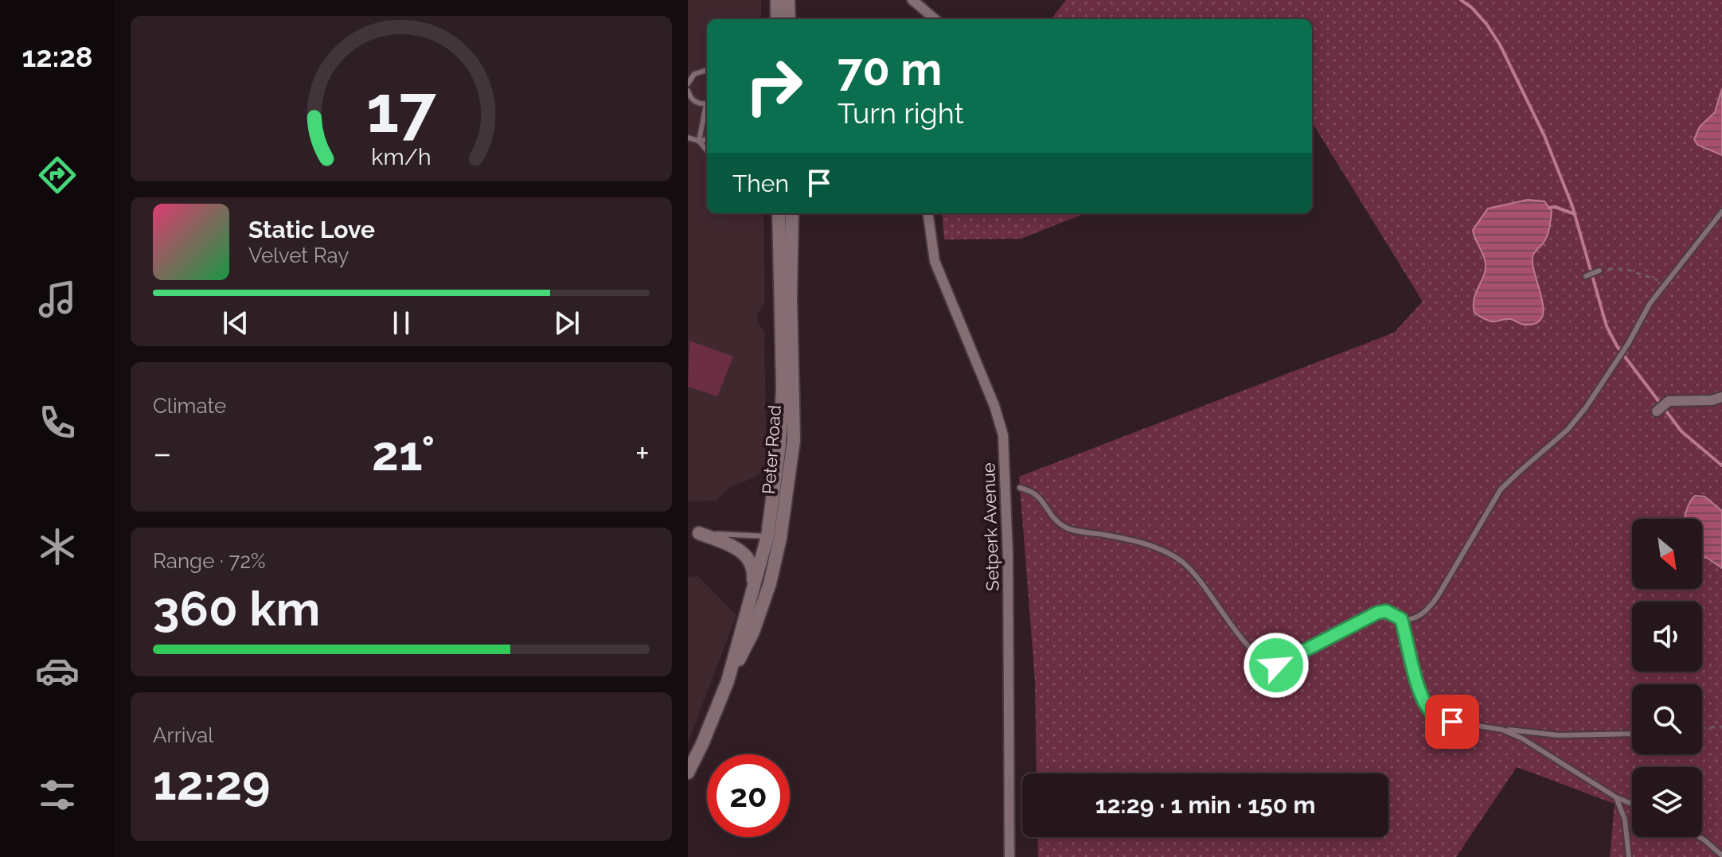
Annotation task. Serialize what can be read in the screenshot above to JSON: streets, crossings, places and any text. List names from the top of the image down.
{
  "streets": {
    "main road": ["Peter Road"],
    "street": ["Setperk Avenue"]
  },
  "north": "bottom right",
  "page": {
    "tabs": "12:28",
    "turn": ["70 m", "Turn right"],
    "then": "Then",
    "song": ["Static Love", "Velvet Ray"],
    "tile": [
      "Climate",
      ["Range · 72%", "360 km"],
      ["Arrival", "12:29"]
    ],
    "heat": ["−", "21°", "+"],
    "limit": "20",
    "trip": "12:29 · 1 min · 150 m",
    "gauge": ["17", "km/h"]
  }
}
